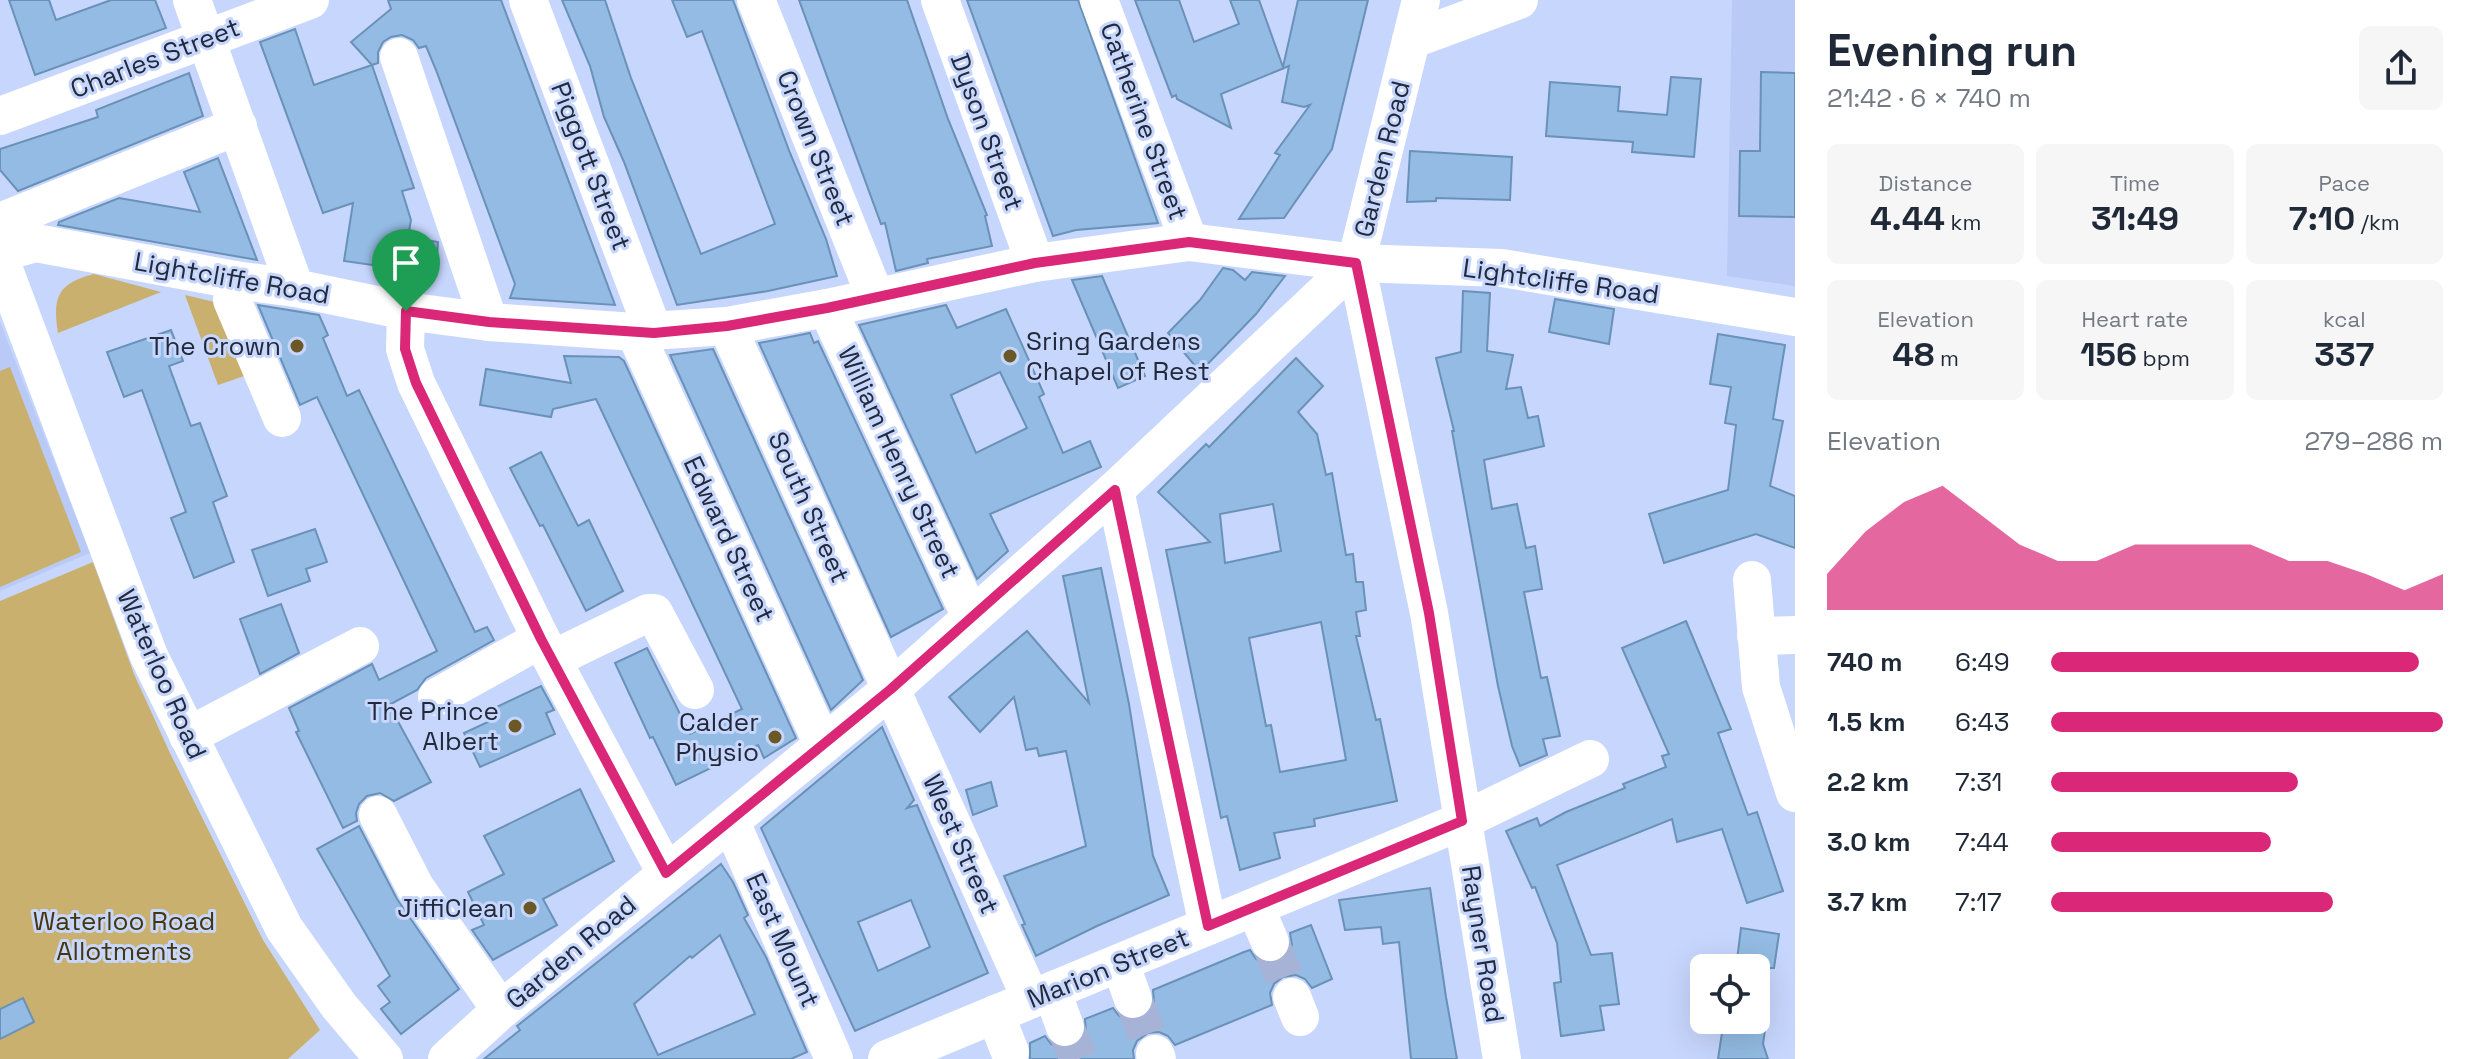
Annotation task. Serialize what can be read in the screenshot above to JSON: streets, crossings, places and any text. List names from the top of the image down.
{
  "streets": {
    "street": [
      "Charles Street",
      "Catherine Street",
      "Dyson Street",
      "Crown Street",
      "Garden Road",
      "Piggott Street",
      "Lightcliffe Road",
      "William Henry Street",
      "South Street",
      "Edward Street",
      "Waterloo Road",
      "West Street",
      "East Mount",
      "Rayner Road",
      "Marion Street"
    ]
  },
  "crossings": [
    ["Catherine Street", "Lightcliffe Road"],
    ["Dyson Street", "Lightcliffe Road"],
    ["Crown Street", "Lightcliffe Road"],
    ["Garden Road", "Lightcliffe Road"],
    ["Garden Road", "William Henry Street"],
    ["Garden Road", "South Street"],
    ["Garden Road", "Edward Street"],
    ["Garden Road", "West Street"],
    ["Garden Road", "East Mount"],
    ["Garden Road", "Rayner Road"],
    ["Piggott Street", "Lightcliffe Road"],
    ["Piggott Street", "Edward Street"],
    ["Lightcliffe Road", "William Henry Street"],
    ["Lightcliffe Road", "South Street"],
    ["Lightcliffe Road", "Edward Street"],
    ["Lightcliffe Road", "Waterloo Road"],
    ["Lightcliffe Road", "Rayner Road"],
    ["South Street", "West Street"],
    ["West Street", "Marion Street"],
    ["Rayner Road", "Marion Street"]
  ],
  "parks": ["Waterloo Road Allotments"],
  "places": [
    "The Crown",
    "Sring Gardens Chapel of Rest",
    "The Prince Albert",
    "Calder Physio",
    "JiffiClean"
  ],
  "page": {
    "heading": ["Evening run", "21:42 · 6 × 740 m"],
    "stats": [
      ["Distance", "4.44 km"],
      ["Time", "31:49"],
      ["Pace", "7:10 /km"],
      ["Elevation", "48 m"],
      ["Heart rate", "156 bpm"],
      ["kcal", "337"]
    ],
    "chart": ["Elevation", "279–286 m"],
    "list": [
      {
        "name": "740 m",
        "note": "6:49"
      },
      {
        "name": "1.5 km",
        "note": "6:43"
      },
      {
        "name": "2.2 km",
        "note": "7:31"
      },
      {
        "name": "3.0 km",
        "note": "7:44"
      },
      {
        "name": "3.7 km",
        "note": "7:17"
      }
    ]
  }
}
